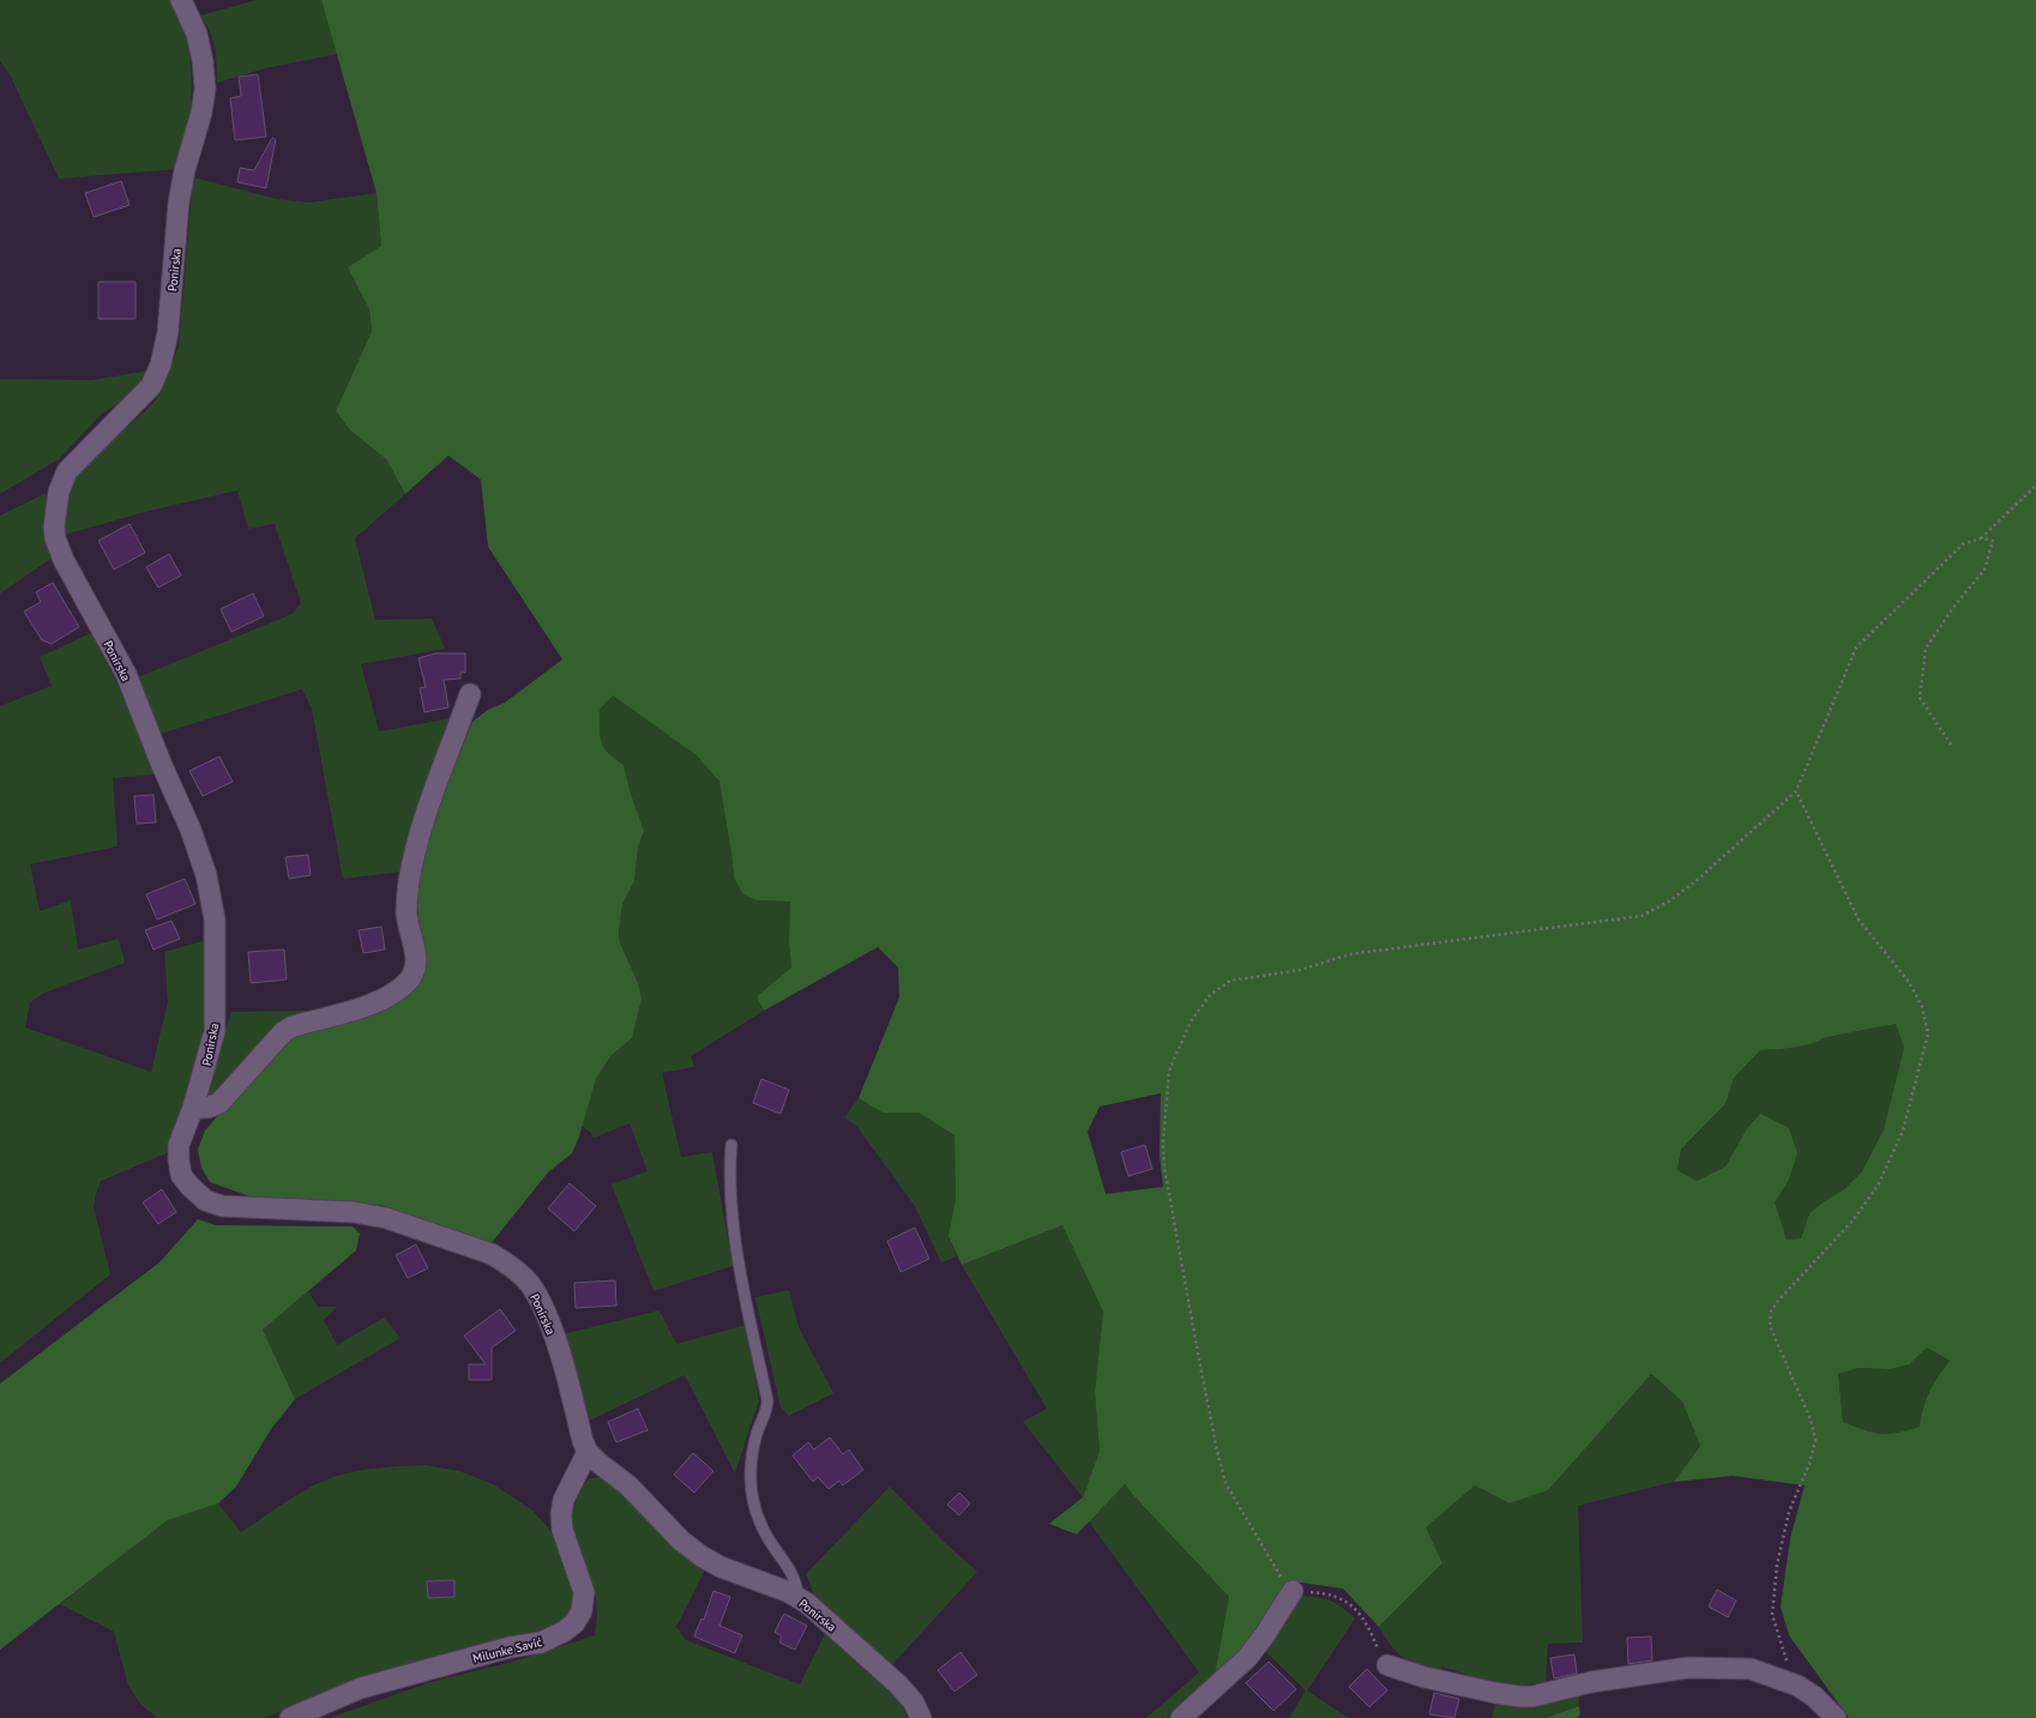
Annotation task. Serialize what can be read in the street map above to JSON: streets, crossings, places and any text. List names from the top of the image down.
{
  "streets": {
    "street": ["Ponirska", "Milunke Savić"]
  },
  "crossings": [
    ["Ponirska", "Milunke Savić"]
  ]
}
